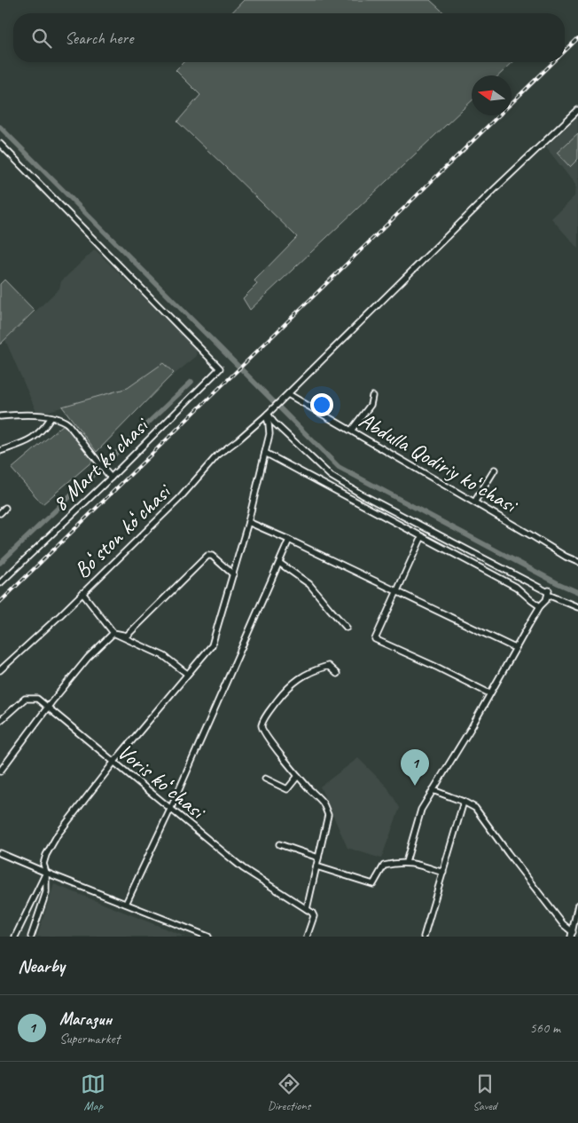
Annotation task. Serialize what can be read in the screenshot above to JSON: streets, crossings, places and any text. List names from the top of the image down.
{
  "streets": {
    "street": [
      "Abdulla Qodiriy koʻchasi",
      "8 Mart koʻchasi",
      "Boʻston koʻchasi",
      "Voris koʻchasi"
    ]
  },
  "crossings": [
    ["Abdulla Qodiriy koʻchasi", "Boʻston koʻchasi"]
  ],
  "north": "left",
  "page": {
    "search": "Search here",
    "pins": "1",
    "heading": "Nearby",
    "list": [
      {
        "mark": "1",
        "name": "Магазин",
        "note": "Supermarket",
        "value": "560 m"
      }
    ],
    "nav": ["Map", "Directions", "Saved"]
  }
}
